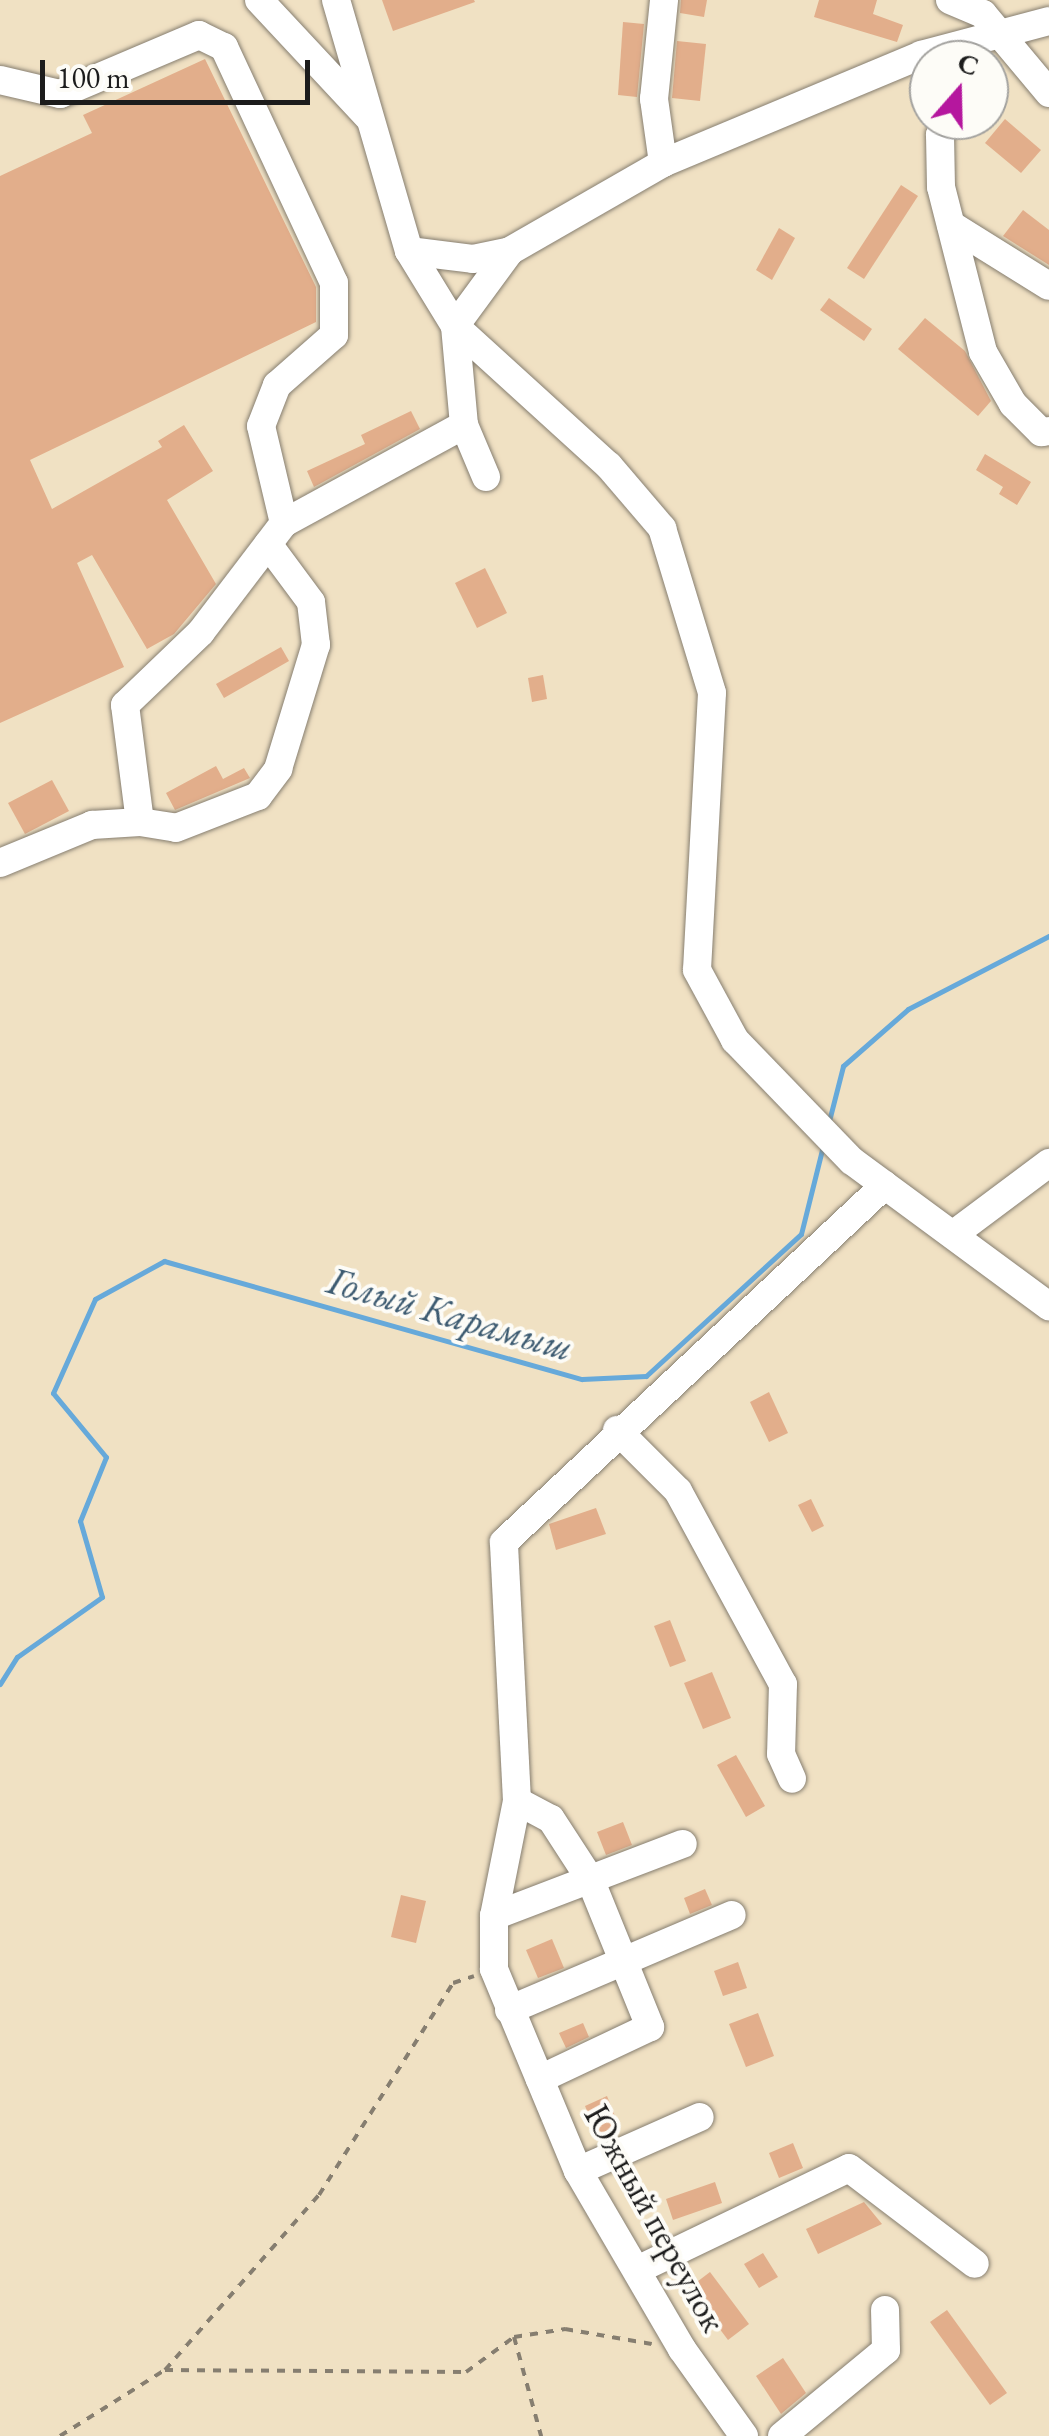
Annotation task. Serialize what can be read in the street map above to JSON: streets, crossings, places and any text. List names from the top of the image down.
{
  "streets": {
    "street": ["Южный переулок"]
  },
  "water": ["Голый Карамыш"],
  "scale_bar": "100 m",
  "north": "top"
}
